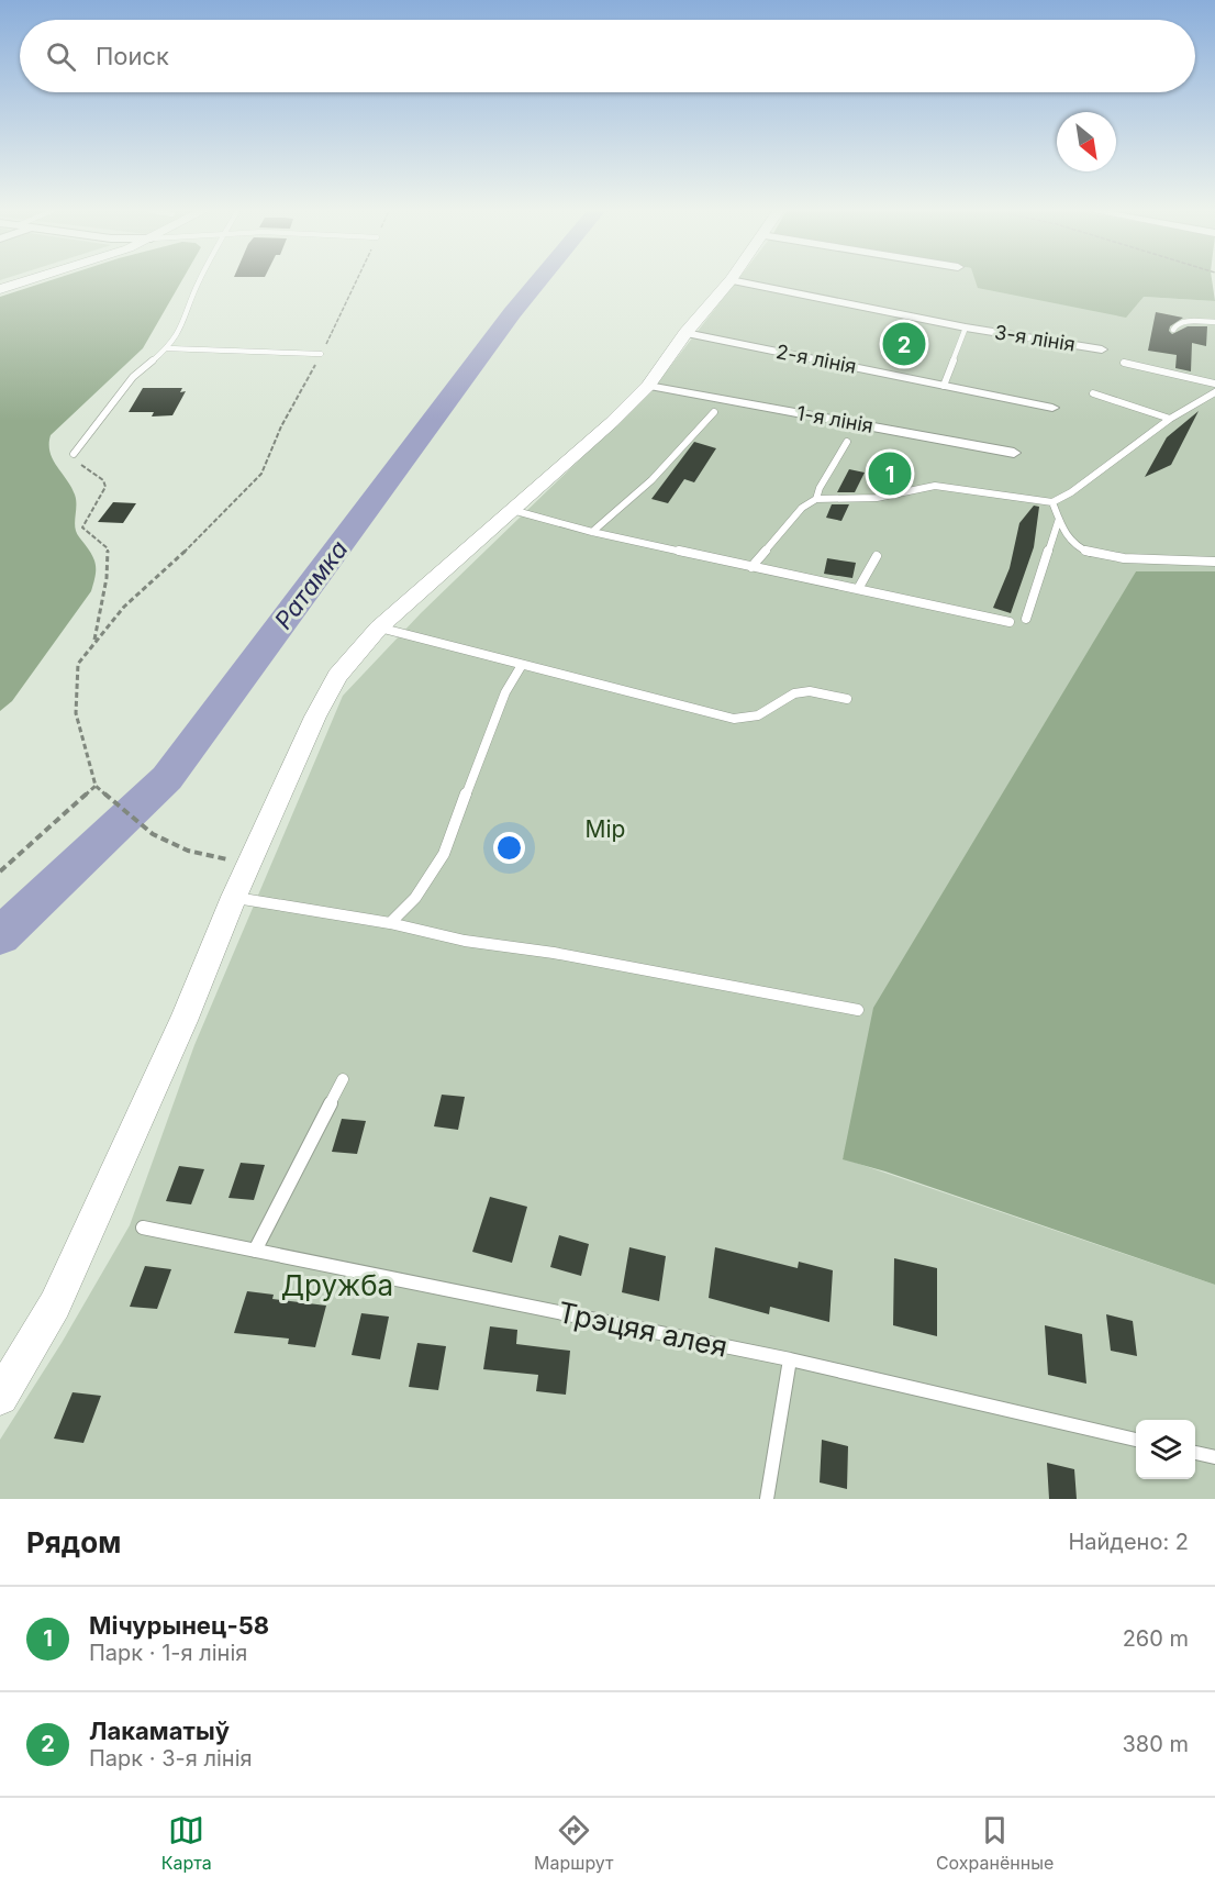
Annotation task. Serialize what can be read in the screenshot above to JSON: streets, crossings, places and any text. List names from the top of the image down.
{
  "streets": {
    "street": ["3-я лінія", "2-я лінія", "1-я лінія"],
    "lane": ["Трэцяя алея"]
  },
  "water": ["Ратамка"],
  "parks": ["Мір", "Дружба"],
  "north": "bottom right",
  "page": {
    "search": "Поиск",
    "pins": ["2", "1"],
    "heading": ["Рядом", "Найдено: 2"],
    "list": [
      {
        "mark": "1",
        "name": "Мічурынец-58",
        "note": "Парк · 1-я лінія",
        "value": "260 m"
      },
      {
        "mark": "2",
        "name": "Лакаматыў",
        "note": "Парк · 3-я лінія",
        "value": "380 m"
      }
    ],
    "nav": ["Карта", "Маршрут", "Сохранённые"]
  }
}
